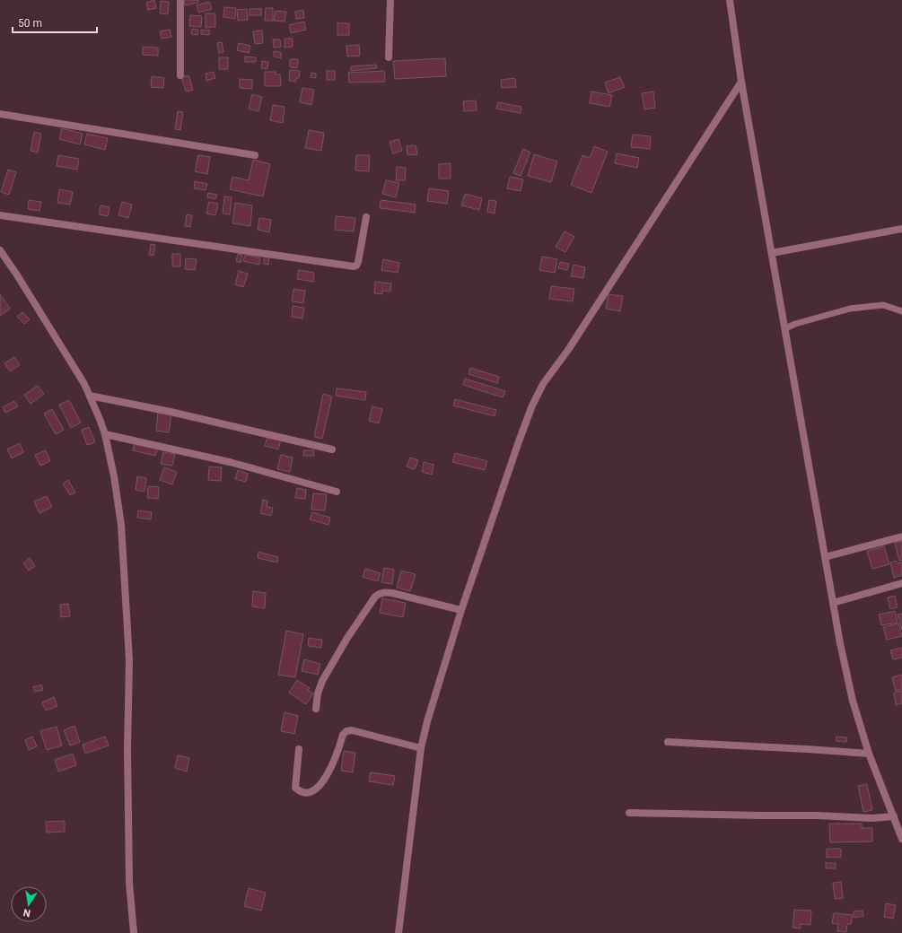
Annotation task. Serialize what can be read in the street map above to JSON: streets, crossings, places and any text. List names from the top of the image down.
{
  "scale_bar": "50 m",
  "north": "bottom"
}
